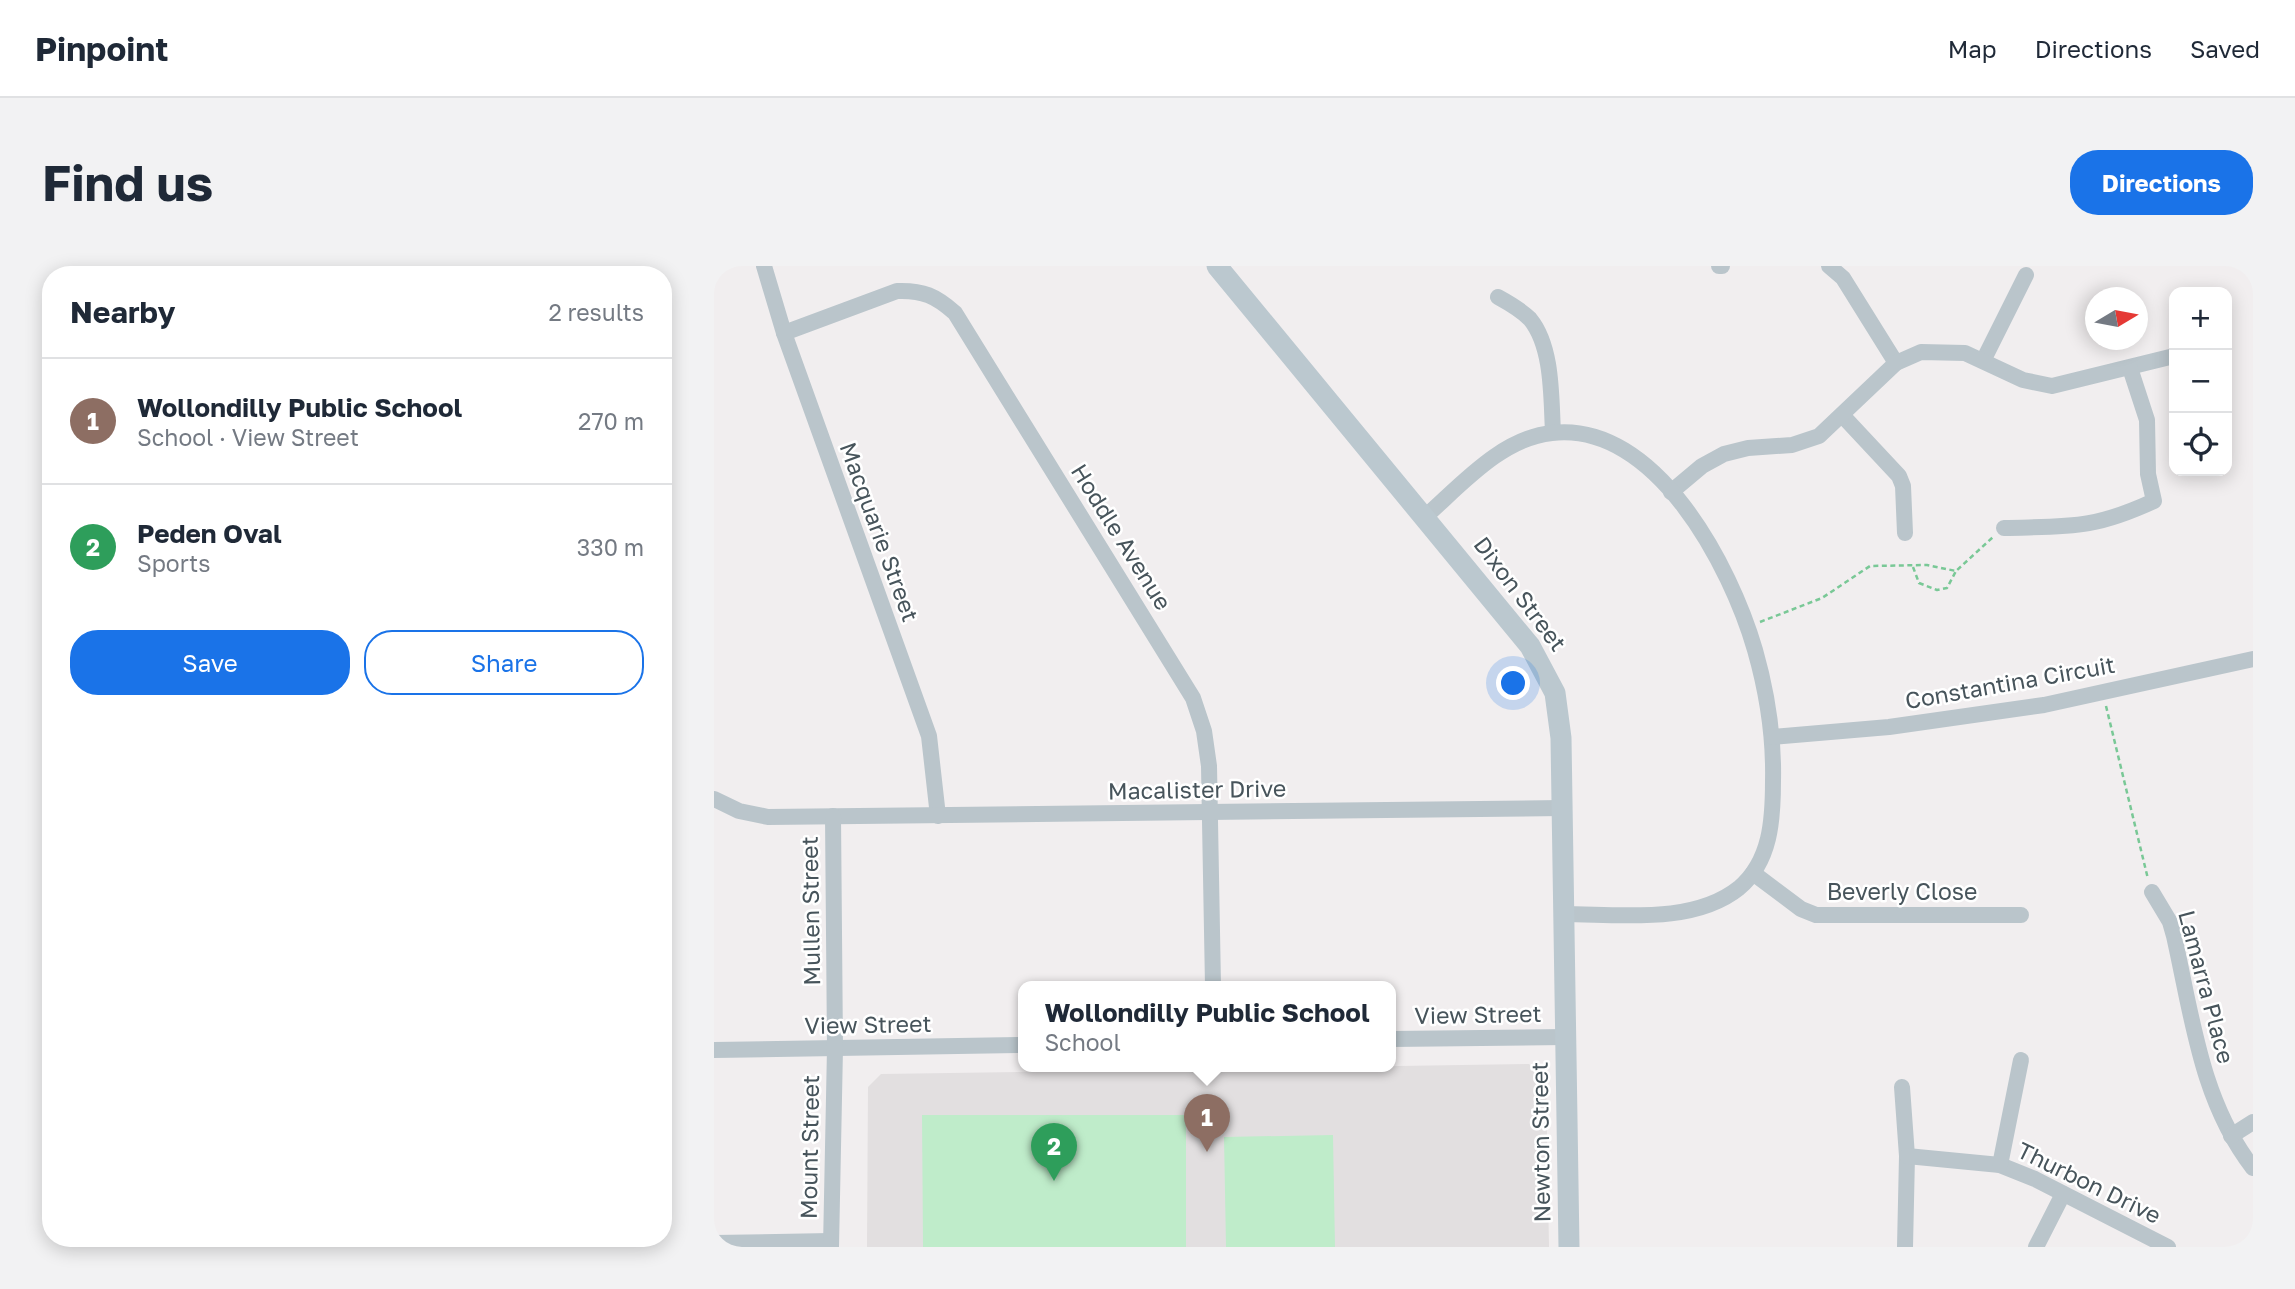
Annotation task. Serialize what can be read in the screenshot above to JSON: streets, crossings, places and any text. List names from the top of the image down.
{
  "streets": {
    "street": [
      "Macquarie Street",
      "Hoddle Avenue",
      "Dixon Street",
      "Constantina Circuit",
      "Macalister Drive",
      "Beverly Close",
      "Mullen Street",
      "Lamarra Place",
      "View Street",
      "Newton Street",
      "Mount Street",
      "Thurbon Drive"
    ]
  },
  "crossings": [
    ["Macquarie Street", "Hoddle Avenue"],
    ["Macquarie Street", "Macalister Drive"],
    ["Hoddle Avenue", "Macalister Drive"],
    ["Dixon Street", "Macalister Drive"],
    ["Dixon Street", "View Street"],
    ["Dixon Street", "Newton Street"],
    ["Macalister Drive", "Mullen Street"],
    ["Mullen Street", "View Street"],
    ["Mullen Street", "Mount Street"],
    ["View Street", "Newton Street"],
    ["View Street", "Mount Street"]
  ],
  "north": "right",
  "page": {
    "header": "Pinpoint",
    "nav": ["Map", "Directions", "Saved"],
    "buttons": [
      "Directions",
      ["Save", "Share"]
    ],
    "title": "Find us",
    "heading": ["Nearby", "2 results"],
    "map_buttons": ["+", "−"],
    "list": [
      {
        "mark": "1",
        "name": "Wollondilly Public School",
        "note": "School · View Street",
        "value": "270 m"
      },
      {
        "mark": "2",
        "name": "Peden Oval",
        "note": "Sports",
        "value": "330 m"
      }
    ],
    "popup": ["Wollondilly Public School", "School"],
    "pins": ["1", "2"]
  }
}
